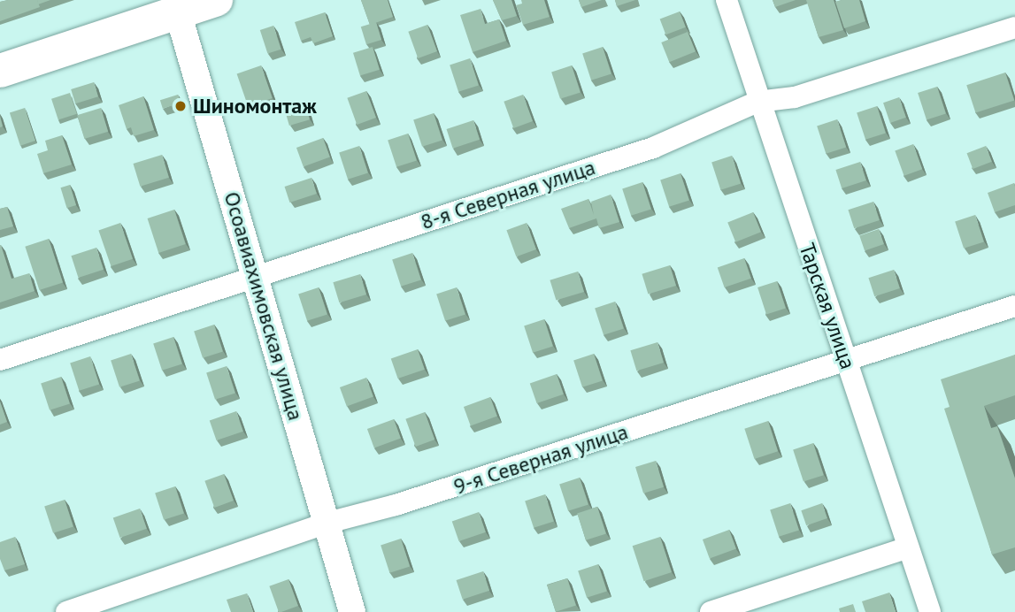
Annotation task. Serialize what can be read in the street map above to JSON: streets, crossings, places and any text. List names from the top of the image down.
{
  "streets": {
    "street": [
      "8-я Северная улица",
      "Осоавиахимовская улица",
      "Тарская улица",
      "9-я Северная улица"
    ]
  },
  "crossings": [
    ["8-я Северная улица", "Осоавиахимовская улица"],
    ["8-я Северная улица", "Тарская улица"],
    ["Осоавиахимовская улица", "9-я Северная улица"],
    ["Тарская улица", "9-я Северная улица"]
  ],
  "places": ["Шиномонтаж"]
}
